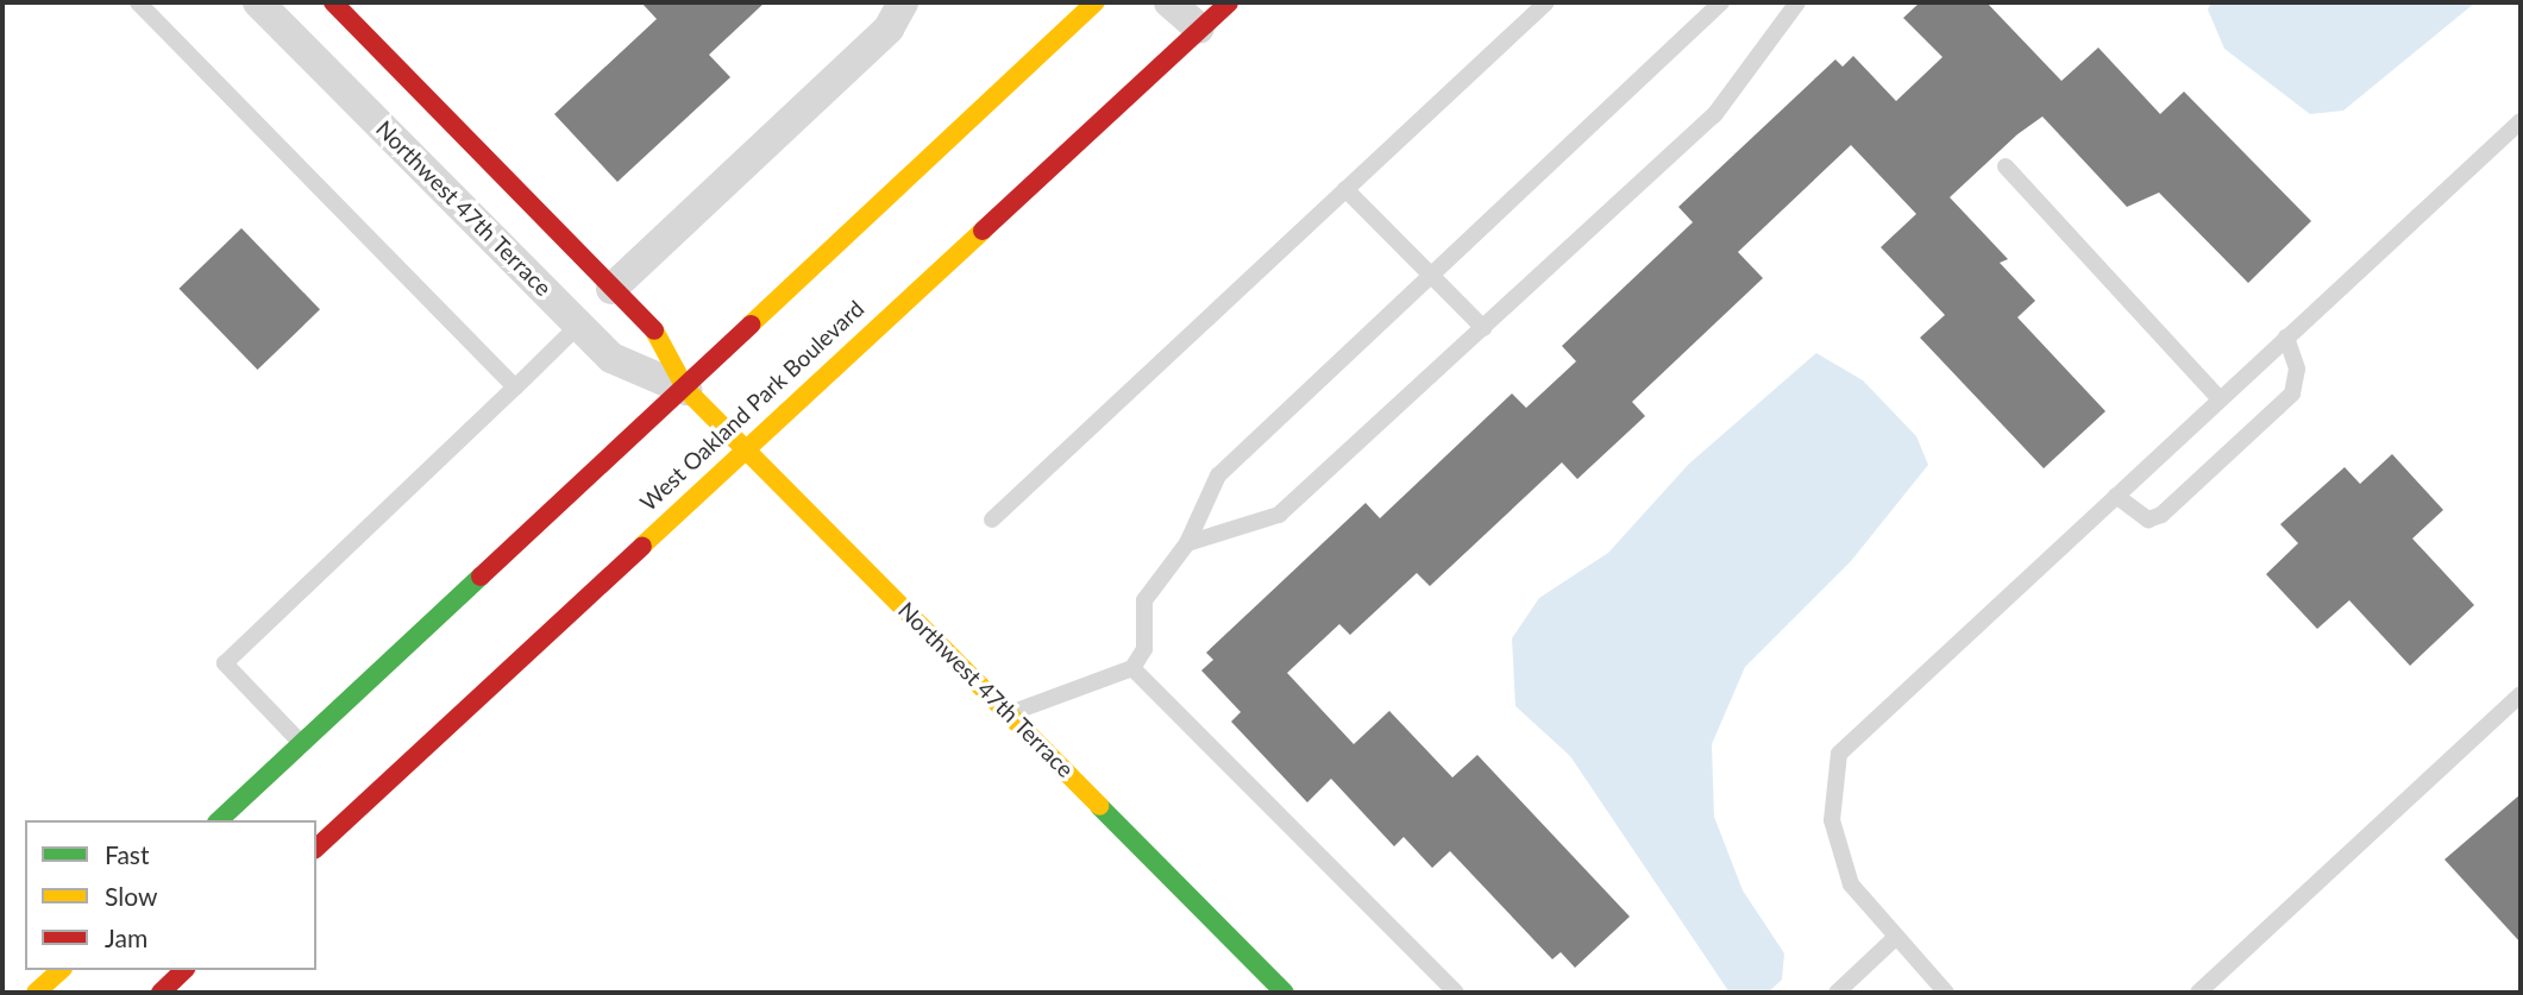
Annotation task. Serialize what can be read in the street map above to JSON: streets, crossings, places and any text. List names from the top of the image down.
{
  "streets": {
    "main road": ["Northwest 47th Terrace", "West Oakland Park Boulevard"]
  },
  "crossings": [
    ["Northwest 47th Terrace", "West Oakland Park Boulevard"]
  ],
  "legend": ["Fast", "Slow", "Jam"]
}
